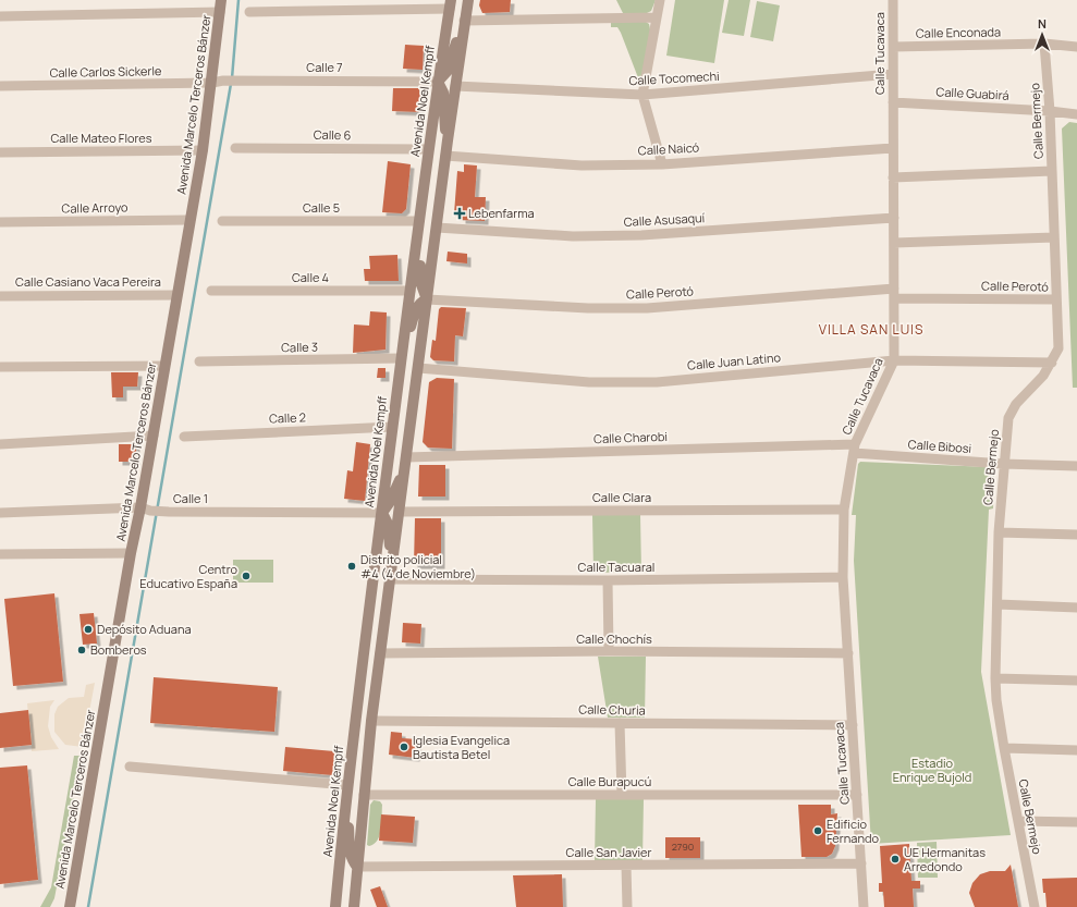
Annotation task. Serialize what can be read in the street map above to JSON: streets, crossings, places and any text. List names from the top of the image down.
{
  "streets": {
    "main road": ["Avenida Noel Kempff", "Avenida Marcelo Terceros Bánzer"],
    "street": [
      "Calle Enconada",
      "Calle Tucavaca",
      "Calle 7",
      "Calle Carlos Sickerle",
      "Calle Tocomechi",
      "Calle Guabirá",
      "Calle Bermejo",
      "Calle 6",
      "Calle Mateo Flores",
      "Calle Naicó",
      "Calle Arroyo",
      "Calle 5",
      "Calle Asusaquí",
      "Calle 4",
      "Calle Casiano Vaca Pereira",
      "Calle Perotó",
      "Calle 3",
      "Calle Juan Latino",
      "Calle 2",
      "Calle Charobi",
      "Calle Bibosi",
      "Calle Clara",
      "Calle 1",
      "Calle Tacuaral",
      "Calle Chochís",
      "Calle Churia",
      "Calle Burapucú",
      "Calle San Javier"
    ]
  },
  "crossings": [
    ["Calle Enconada", "Calle Tucavaca"],
    ["Calle Enconada", "Calle Bermejo"],
    ["Calle Tucavaca", "Calle Tocomechi"],
    ["Calle Tucavaca", "Calle Guabirá"],
    ["Calle Tucavaca", "Calle Naicó"],
    ["Calle Tucavaca", "Calle Asusaquí"],
    ["Calle Tucavaca", "Calle Perotó"],
    ["Calle Tucavaca", "Calle Juan Latino"],
    ["Calle Tucavaca", "Calle Charobi"],
    ["Calle Tucavaca", "Calle Bibosi"],
    ["Calle Tucavaca", "Calle Clara"],
    ["Calle Tucavaca", "Calle Tacuaral"],
    ["Calle Tucavaca", "Calle Chochís"],
    ["Calle Tucavaca", "Calle Churia"],
    ["Calle Tucavaca", "Calle Burapucú"],
    ["Calle Tucavaca", "Calle San Javier"],
    ["Calle 7", "Calle Carlos Sickerle"],
    ["Calle 7", "Avenida Noel Kempff"],
    ["Calle 7", "Avenida Marcelo Terceros Bánzer"],
    ["Calle Carlos Sickerle", "Avenida Marcelo Terceros Bánzer"],
    ["Calle Guabirá", "Calle Bermejo"],
    ["Avenida Noel Kempff", "Calle 6"],
    ["Avenida Noel Kempff", "Calle 5"],
    ["Avenida Noel Kempff", "Calle 4"],
    ["Avenida Noel Kempff", "Calle 3"],
    ["Avenida Noel Kempff", "Calle 2"],
    ["Avenida Noel Kempff", "Calle 1"],
    ["Avenida Marcelo Terceros Bánzer", "Calle Mateo Flores"],
    ["Avenida Marcelo Terceros Bánzer", "Calle Arroyo"],
    ["Avenida Marcelo Terceros Bánzer", "Calle Casiano Vaca Pereira"],
    ["Avenida Marcelo Terceros Bánzer", "Calle 1"],
    ["Calle Bermejo", "Calle Perotó"],
    ["Calle Bermejo", "Calle Juan Latino"],
    ["Calle Bermejo", "Calle Bibosi"],
    ["Calle Charobi", "Calle Bibosi"]
  ],
  "districts": ["VILLA SAN LUIS"],
  "parks": ["Estadio Enrique Bujold"],
  "places": {
    "health": ["Lebenfarma"],
    "other": [
      "Distrito policial #4 (4 de Noviembre)",
      "Centro Educativo España",
      "Depósito Aduana",
      "Bomberos",
      "Iglesia Evangelica Bautista Betel",
      "Edificio Fernando",
      "UE Hermanitas Arredondo"
    ]
  },
  "house_numbers": ["2790"],
  "north": "top"
}
